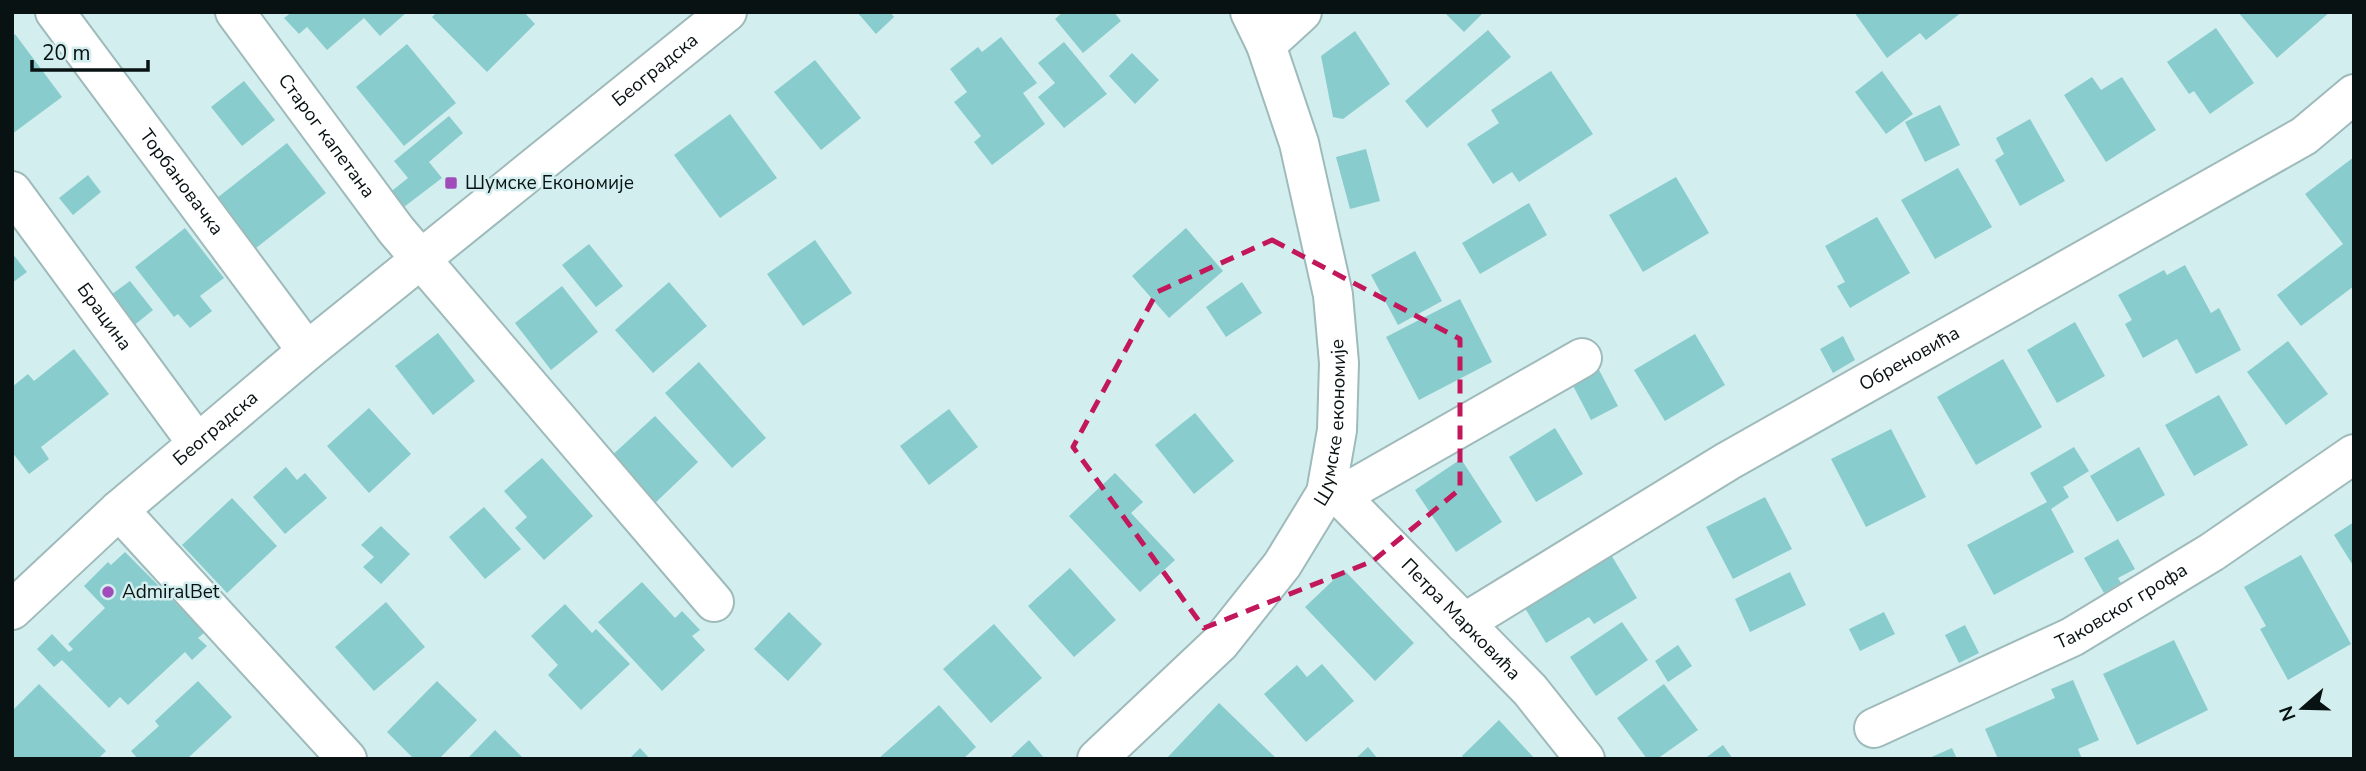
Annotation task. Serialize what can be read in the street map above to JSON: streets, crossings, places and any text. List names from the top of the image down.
{
  "streets": {
    "street": [
      "Београдска",
      "Старог капетана",
      "Торбановачка",
      "Брацина",
      "Обреновића",
      "Шумске економије",
      "Таковског грофа",
      "Петра Марковића"
    ]
  },
  "crossings": [
    ["Београдска", "Старог капетана"],
    ["Београдска", "Торбановачка"],
    ["Београдска", "Брацина"],
    ["Обреновића", "Петра Марковића"],
    ["Шумске економије", "Петра Марковића"]
  ],
  "places": {
    "transit": ["Шумске Економије"],
    "other": ["AdmiralBet"]
  },
  "scale_bar": "20 m",
  "north": "left"
}
